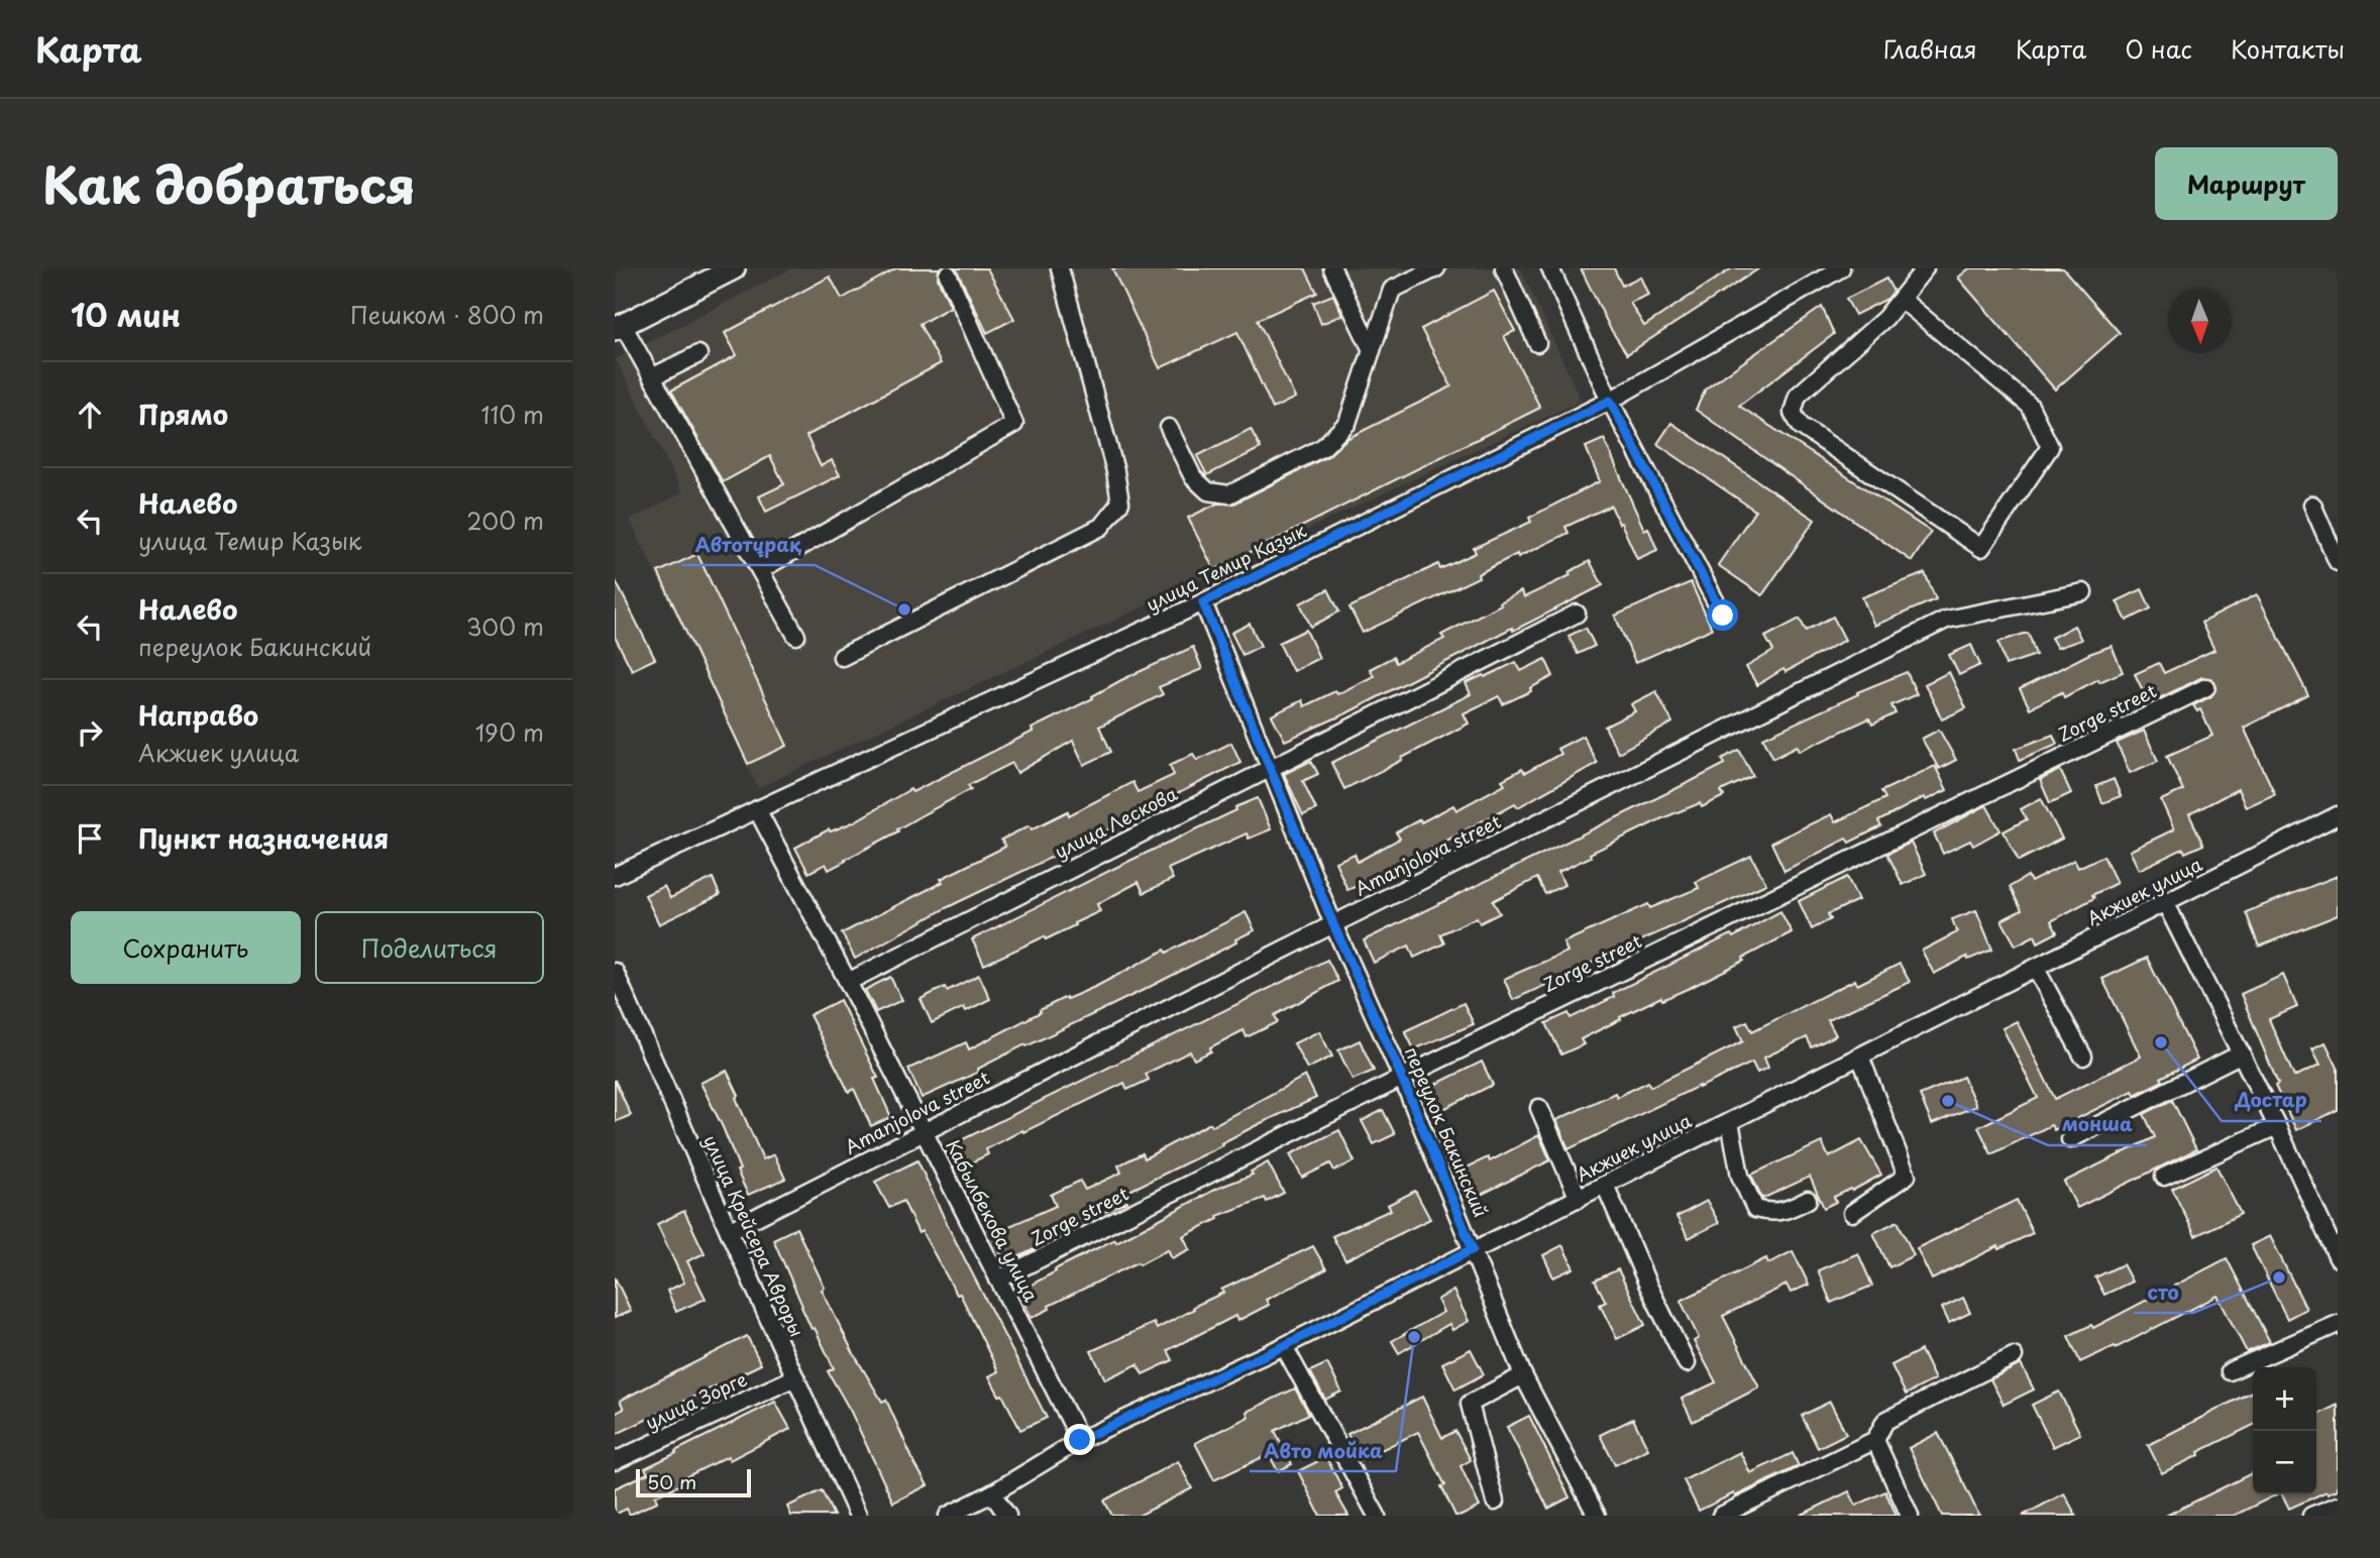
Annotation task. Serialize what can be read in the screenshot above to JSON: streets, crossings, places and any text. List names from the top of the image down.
{
  "streets": {
    "street": [
      "улица Темир Казык",
      "Zorge street",
      "улица Лескова",
      "Amanjolova street",
      "Акжиек улица",
      "переулок Бакинский",
      "Кабылбекова улица",
      "улица Крейсера Авроры",
      "улица Зорге"
    ]
  },
  "crossings": [
    ["улица Темир Казык", "переулок Бакинский"],
    ["Zorge street", "переулок Бакинский"],
    ["Zorge street", "Кабылбекова улица"],
    ["улица Лескова", "переулок Бакинский"],
    ["улица Лескова", "Кабылбекова улица"],
    ["Amanjolova street", "переулок Бакинский"],
    ["Amanjolova street", "Кабылбекова улица"],
    ["Amanjolova street", "улица Крейсера Авроры"],
    ["Акжиек улица", "переулок Бакинский"],
    ["Акжиек улица", "Кабылбекова улица"],
    ["улица Крейсера Авроры", "улица Зорге"]
  ],
  "places": [
    "Автотұрақ",
    "Достар",
    "монша",
    "сто",
    "Авто мойка"
  ],
  "scale_bar": "50 m",
  "north": "bottom",
  "page": {
    "header": "Карта",
    "nav": [
      "Главная",
      "Карта",
      "О нас",
      "Контакты"
    ],
    "title": "Как добраться",
    "buttons": [
      "Маршрут",
      ["Сохранить", "Поделиться"]
    ],
    "heading": ["10 мин", "Пешком · 800 m"],
    "list": [
      ["Прямо", "110 m"],
      ["Налево", "улица Темир Казык", "200 m"],
      ["Налево", "переулок Бакинский", "300 m"],
      ["Направо", "Акжиек улица", "190 m"],
      "Пункт назначения"
    ],
    "map_buttons": ["+", "−"],
    "scale": "50 m"
  }
}
